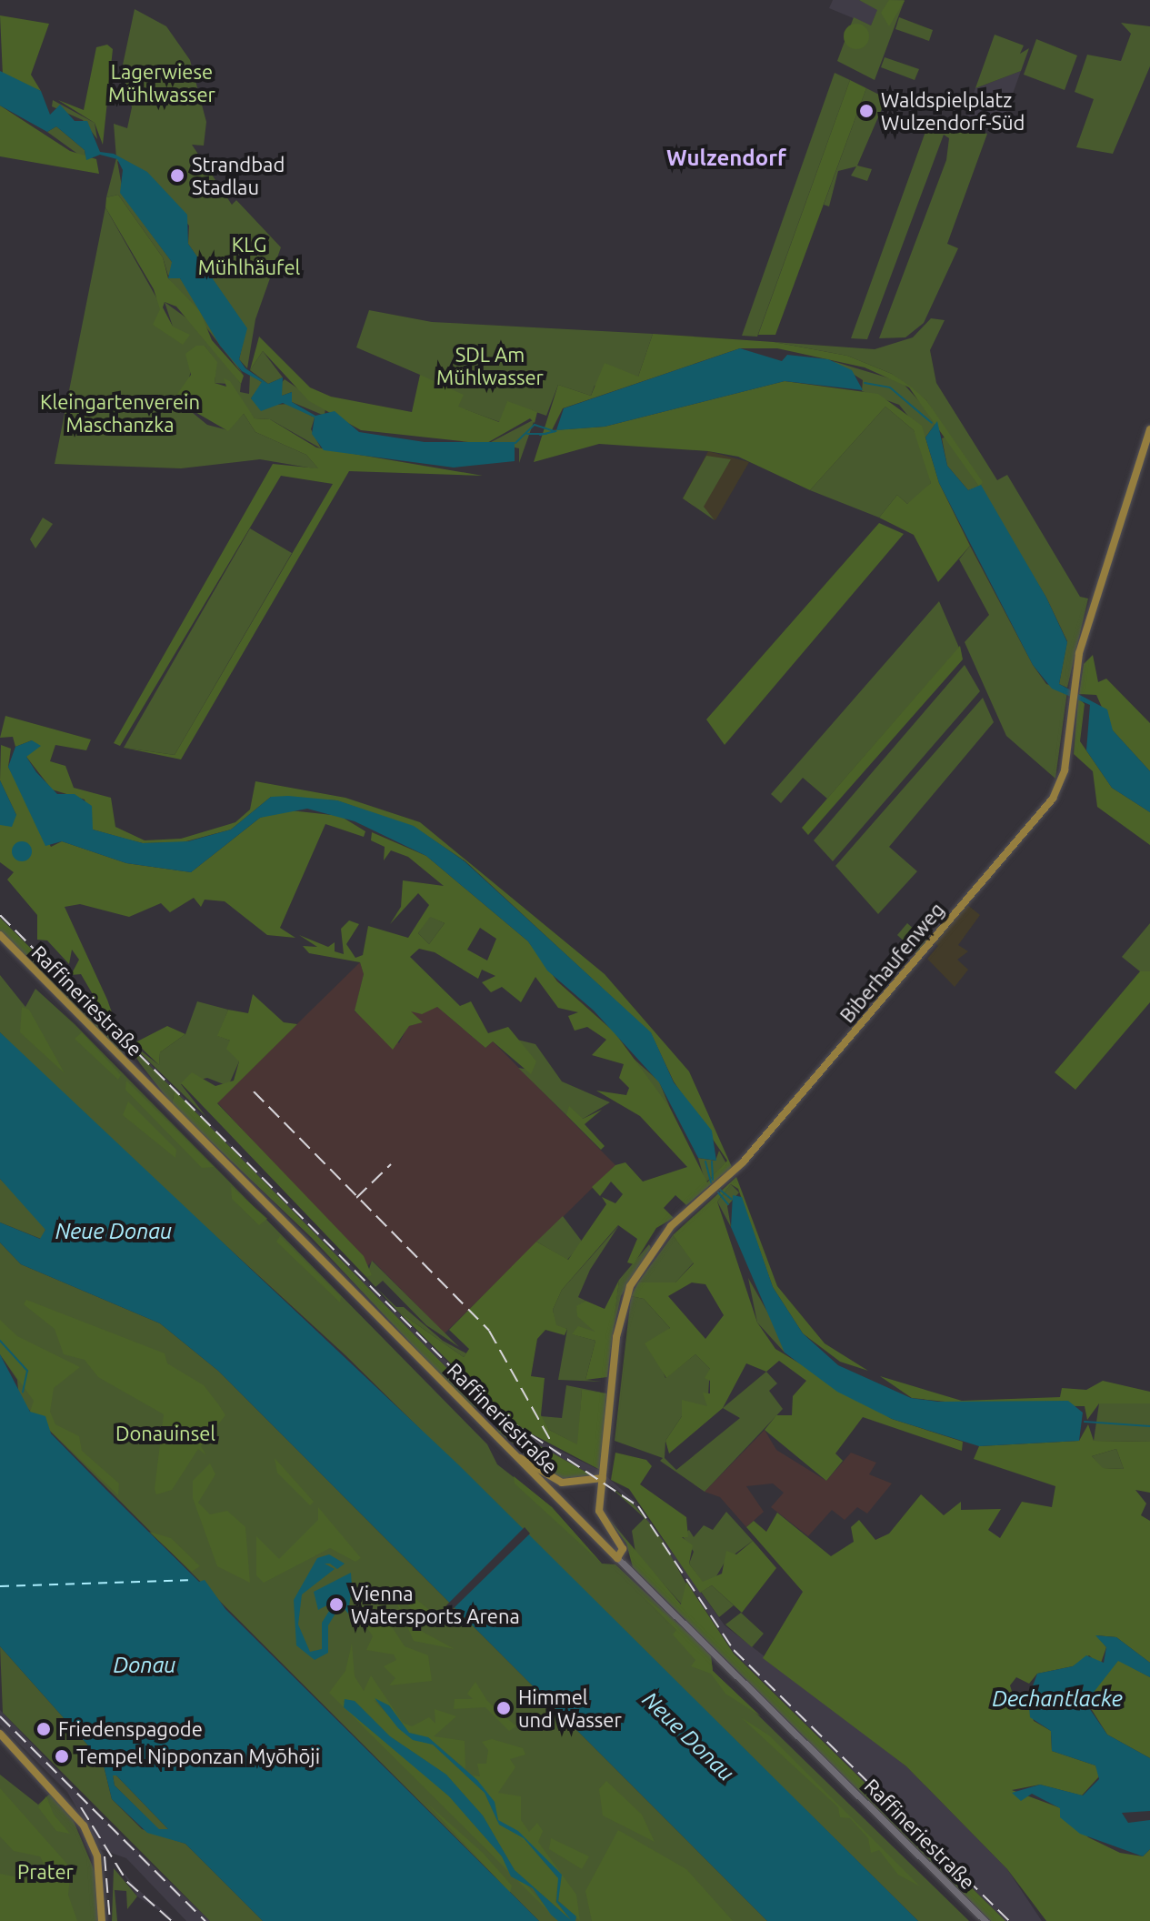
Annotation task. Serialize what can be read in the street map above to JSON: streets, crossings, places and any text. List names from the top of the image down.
{
  "streets": {
    "main road": ["Biberhaufenweg", "Raffineriestraße"]
  },
  "crossings": [
    ["Biberhaufenweg", "Raffineriestraße"]
  ],
  "districts": ["Wulzendorf"],
  "water": ["Neue Donau", "Donau", "Dechantlacke"],
  "parks": [
    "Lagerwiese Mühlwasser",
    "KLG Mühlhäufel",
    "SDL Am Mühlwasser",
    "Kleingartenverein Maschanzka",
    "Donauinsel",
    "Prater"
  ],
  "places": [
    "Waldspielplatz Wulzendorf-Süd",
    "Strandbad Stadlau",
    "Vienna Watersports Arena",
    "Himmel und Wasser",
    "Friedenspagode",
    "Tempel Nipponzan Myōhōji"
  ]
}
